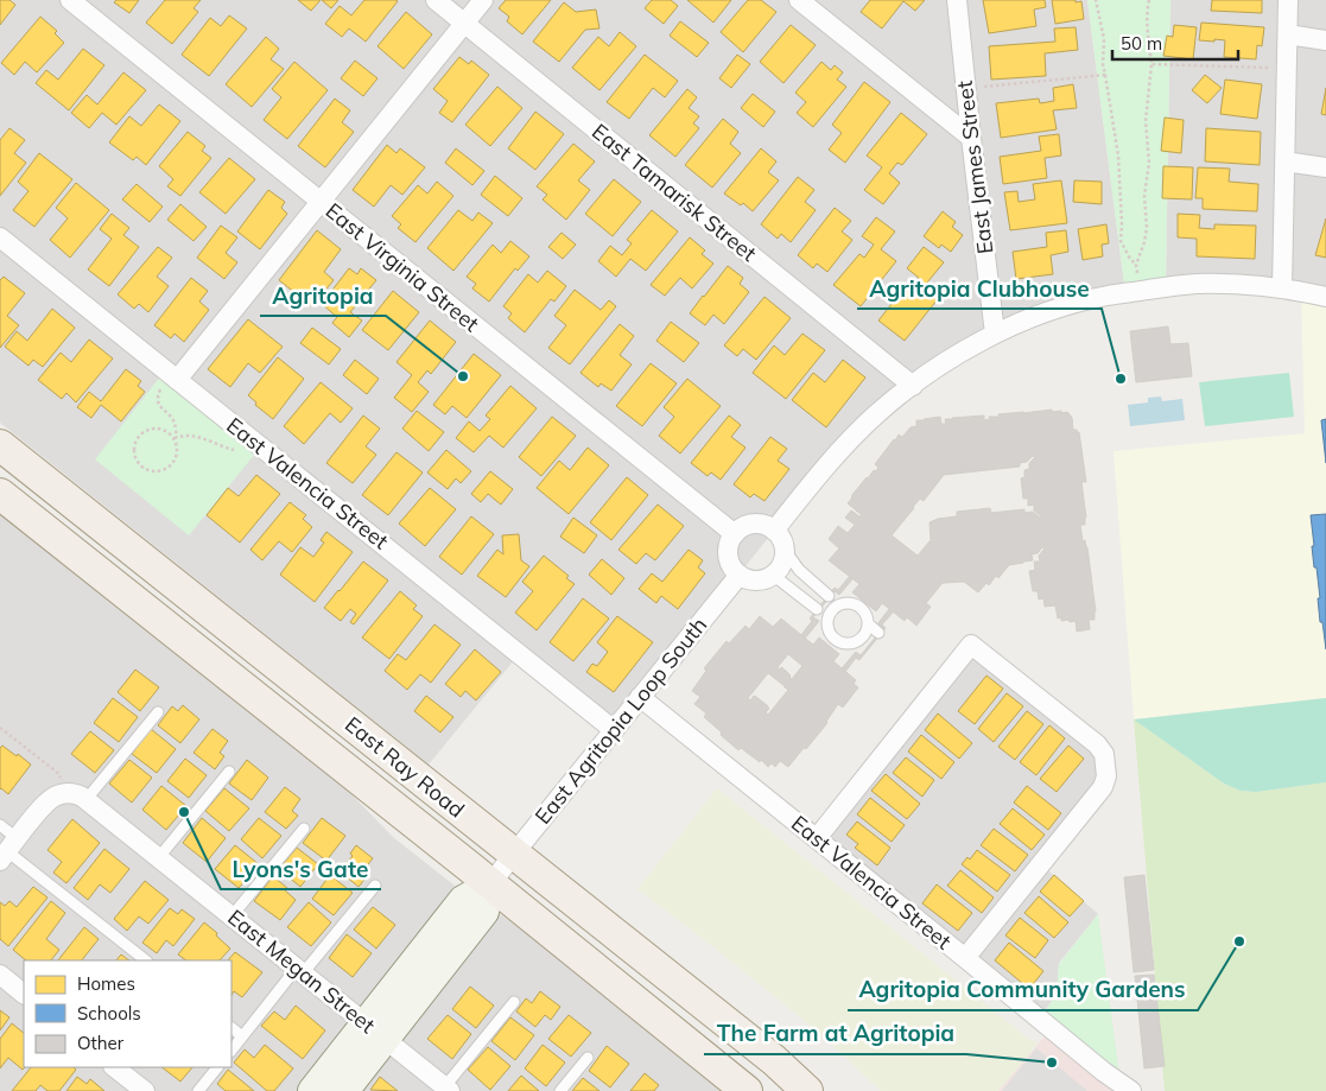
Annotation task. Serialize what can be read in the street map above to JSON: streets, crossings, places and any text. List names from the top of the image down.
{
  "streets": {
    "main road": ["East Ray Road"],
    "street": [
      "East James Street",
      "East Tamarisk Street",
      "East Virginia Street",
      "East Valencia Street",
      "East Agritopia Loop South",
      "East Megan Street"
    ]
  },
  "crossings": [
    ["East Virginia Street", "East Agritopia Loop South"],
    ["East Valencia Street", "East Agritopia Loop South"],
    ["East Agritopia Loop South", "East Ray Road"]
  ],
  "places": [
    "Agritopia",
    "Agritopia Clubhouse",
    "Lyons's Gate",
    "Agritopia Community Gardens",
    "The Farm at Agritopia"
  ],
  "legend": ["Homes", "Schools", "Other"],
  "scale_bar": "50 m"
}
